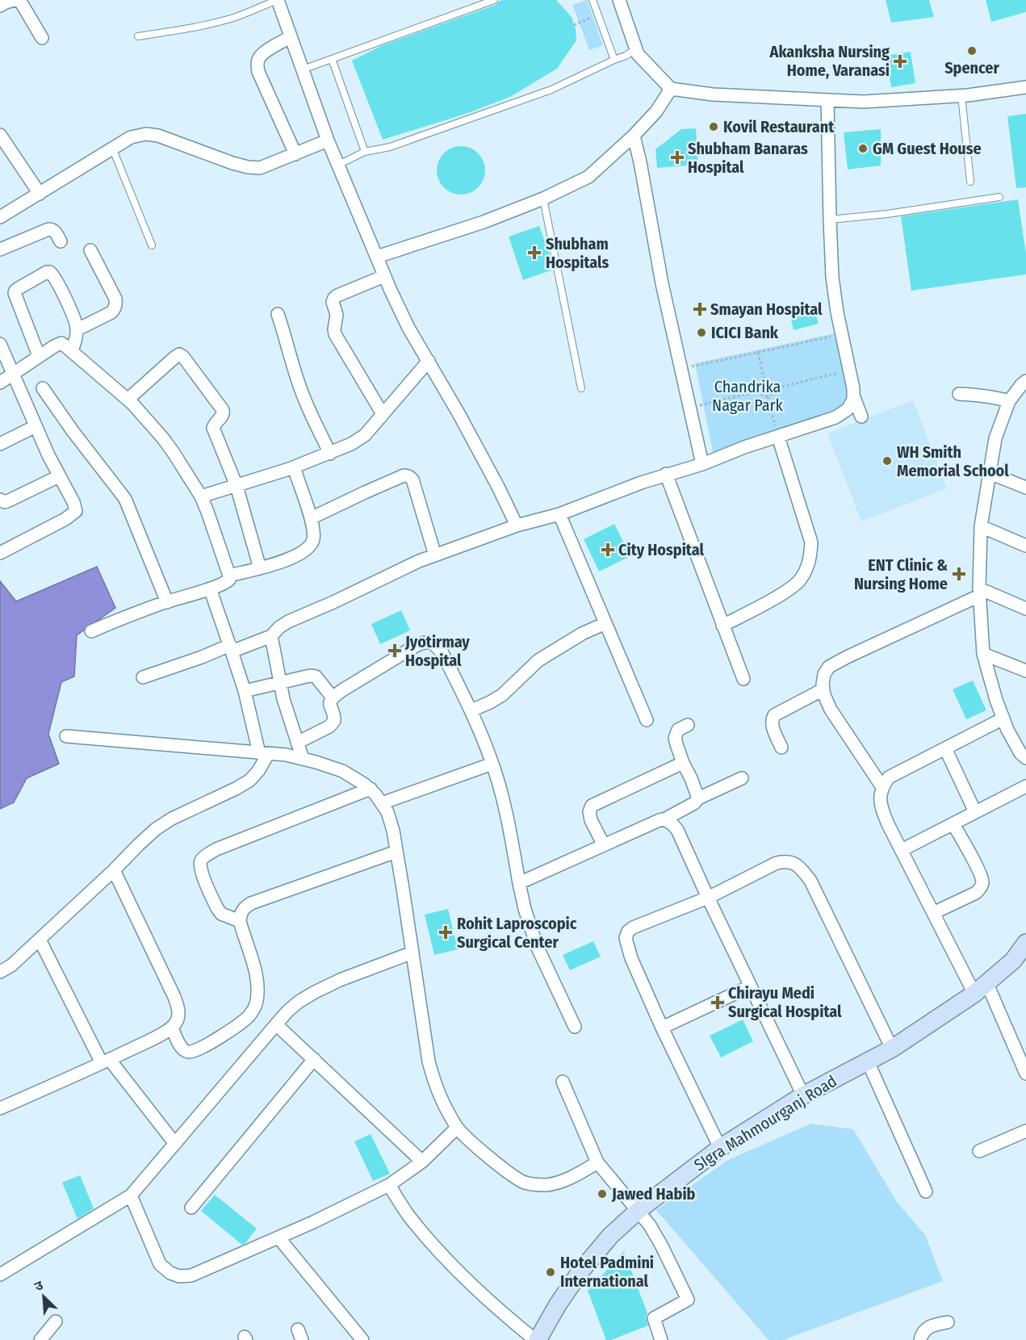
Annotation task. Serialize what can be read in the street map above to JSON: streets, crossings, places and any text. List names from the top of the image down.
{
  "streets": {
    "street": ["SIgra Mahmourganj Road"]
  },
  "parks": ["Chandrika Nagar Park"],
  "places": {
    "other": [
      "Spencer",
      "Kovil Restaurant",
      "GM Guest House",
      "ICICI Bank",
      "WH Smith Memorial School",
      "Jawed Habib",
      "Hotel Padmini International"
    ],
    "health": [
      "Akanksha Nursing Home, Varanasi",
      "Shubham Banaras Hospital",
      "Shubham Hospitals",
      "Smayan Hospital",
      "City Hospital",
      "ENT Clinic & Nursing Home",
      "Jyotirmay Hospital",
      "Rohit Laproscopic Surgical Center",
      "Chirayu Medi Surgical Hospital"
    ]
  },
  "north": "top left"
}
